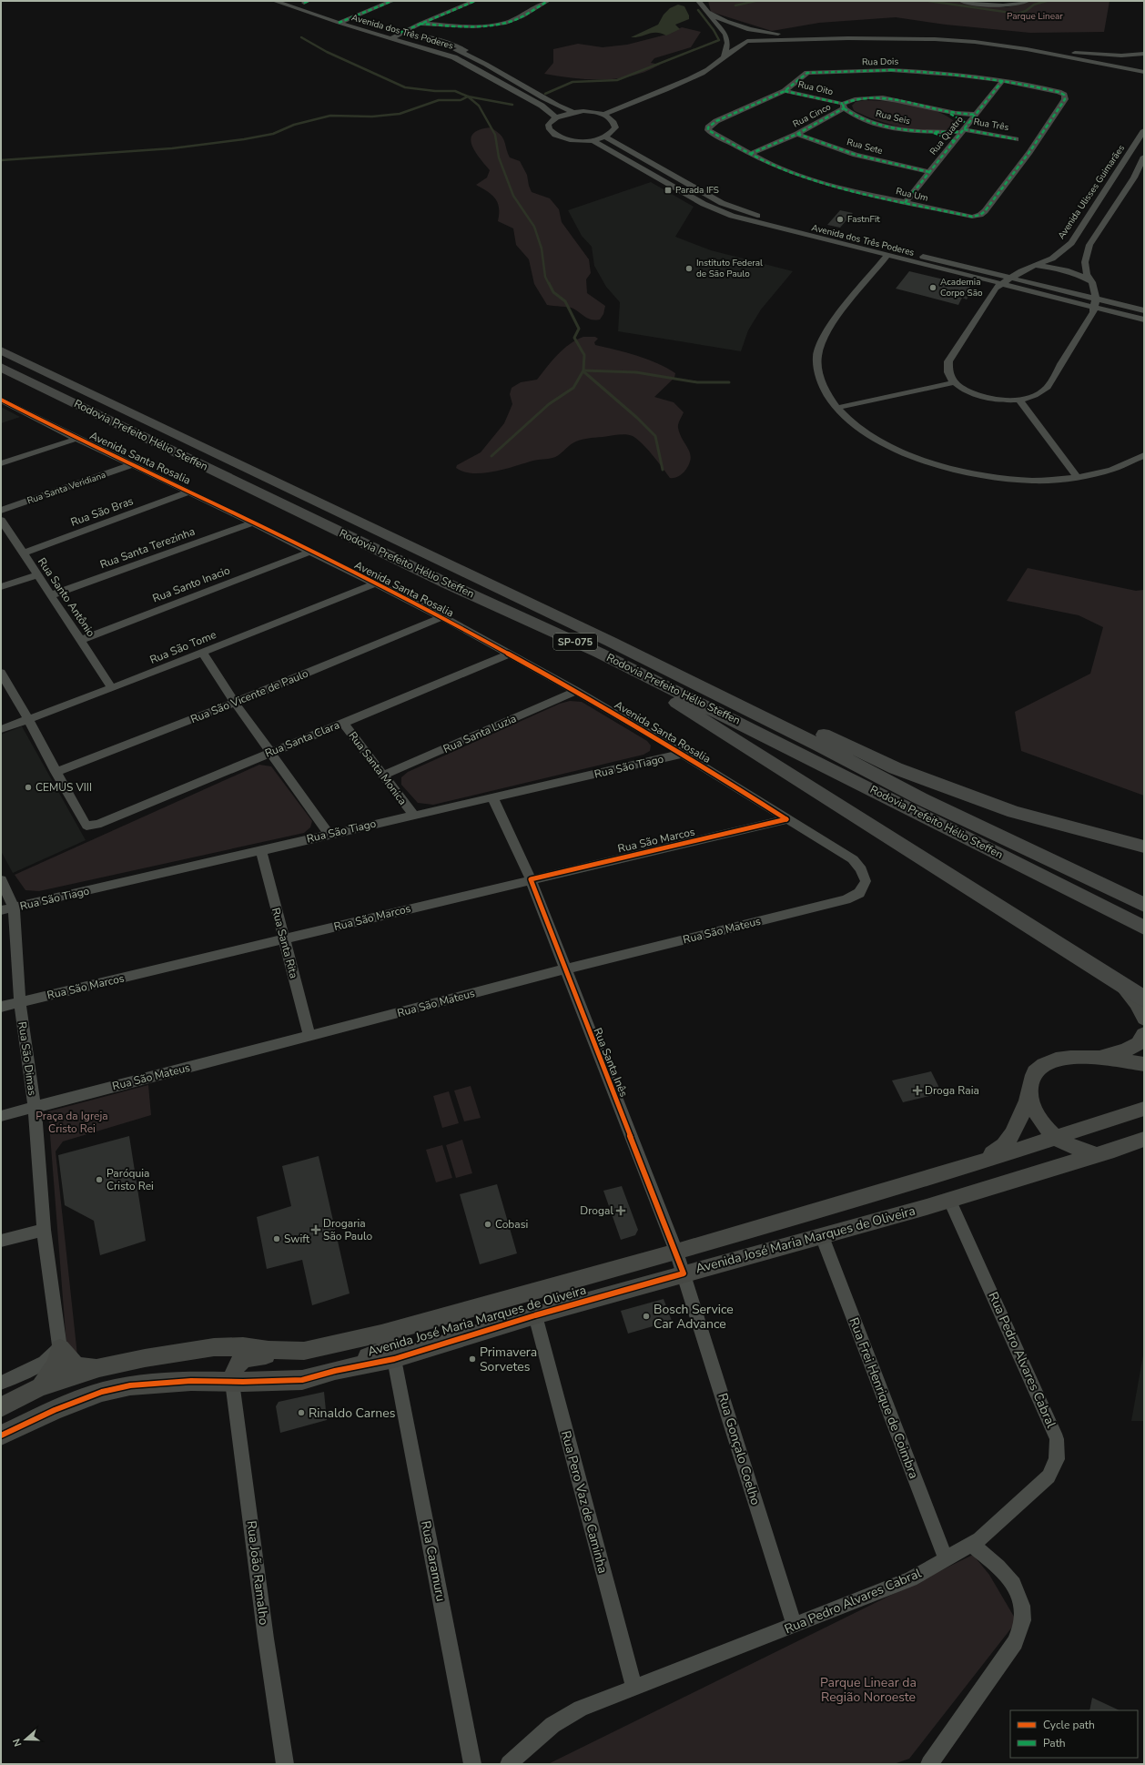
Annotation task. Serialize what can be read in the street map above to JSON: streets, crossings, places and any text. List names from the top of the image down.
{
  "streets": {
    "highway": ["Rodovia Prefeito Hélio Steffen", "SP-075"],
    "main road": ["Avenida José Maria Marques de Oliveira"],
    "street": [
      "Avenida dos Três Poderes",
      "Rua Dois",
      "Rua Oito",
      "Rua Cinco",
      "Rua Seis",
      "Rua Três",
      "Rua Quatro",
      "Rua Sete",
      "Avenida Ulisses Guimarães",
      "Rua Um",
      "Avenida Santa Rosalia",
      "Rua Santa Veridiana",
      "Rua São Bras",
      "Rua Santa Terezinha",
      "Rua Santo Inacio",
      "Rua Santo Antônio",
      "Rua São Tome",
      "Rua São Vicente de Paulo",
      "Rua Santa Luzia",
      "Rua Santa Clara",
      "Rua São Tiago",
      "Rua Santa Monica",
      "Rua São Marcos",
      "Rua São Mateus",
      "Rua Santa Rita",
      "Rua São Dimas",
      "Rua Santa Inês",
      "Rua Pedro Alvares Cabral",
      "Rua Frei Henrique de Coimbra",
      "Rua Gonçalo Coelho",
      "Rua Pero Vaz de Caminha",
      "Rua Caramuru",
      "Rua João Ramalho"
    ]
  },
  "crossings": [
    ["Avenida dos Três Poderes", "Avenida Ulisses Guimarães"],
    ["Rua Dois", "Rua Oito"],
    ["Rua Dois", "Rua Quatro"],
    ["Rua Dois", "Rua Um"],
    ["Rua Oito", "Rua Cinco"],
    ["Rua Oito", "Rua Seis"],
    ["Rua Cinco", "Rua Seis"],
    ["Rua Cinco", "Rua Três"],
    ["Rua Cinco", "Rua Quatro"],
    ["Rua Cinco", "Rua Sete"],
    ["Rua Cinco", "Rua Um"],
    ["Rua Seis", "Rua Três"],
    ["Rua Seis", "Rua Quatro"],
    ["Rua Três", "Rua Quatro"],
    ["Rua Quatro", "Rua Sete"],
    ["Rua Quatro", "Rua Um"],
    ["Avenida Santa Rosalia", "Rua Santa Veridiana"],
    ["Avenida Santa Rosalia", "Rua São Bras"],
    ["Avenida Santa Rosalia", "Rua Santa Terezinha"],
    ["Avenida Santa Rosalia", "Rua Santo Inacio"],
    ["Avenida Santa Rosalia", "Rua São Tome"],
    ["Avenida Santa Rosalia", "Rua São Vicente de Paulo"],
    ["Avenida Santa Rosalia", "Rua Santa Luzia"],
    ["Avenida Santa Rosalia", "Rua Santa Clara"],
    ["Avenida Santa Rosalia", "Rua São Tiago"],
    ["Avenida Santa Rosalia", "Rua São Marcos"],
    ["Avenida Santa Rosalia", "Rua São Mateus"],
    ["Rua São Bras", "Rua Santo Antônio"],
    ["Rua Santa Terezinha", "Rua Santo Antônio"],
    ["Rua Santo Inacio", "Rua Santo Antônio"],
    ["Rua Santo Antônio", "Rua São Tome"],
    ["Rua São Vicente de Paulo", "Rua Santa Clara"],
    ["Rua Santa Luzia", "Rua Santa Monica"],
    ["Rua Santa Clara", "Rua Santa Monica"],
    ["Rua São Tiago", "Rua Santa Monica"],
    ["Rua São Tiago", "Rua Santa Rita"],
    ["Rua São Tiago", "Rua São Dimas"],
    ["Rua São Tiago", "Rua Santa Inês"],
    ["Rua São Marcos", "Rua Santa Rita"],
    ["Rua São Marcos", "Rua São Dimas"],
    ["Rua São Marcos", "Rua Santa Inês"],
    ["Rua São Mateus", "Rua Santa Rita"],
    ["Rua São Mateus", "Rua São Dimas"],
    ["Rua São Mateus", "Rua Santa Inês"],
    ["Rua Santa Inês", "Avenida José Maria Marques de Oliveira"],
    ["Rua Santa Inês", "Rua Gonçalo Coelho"],
    ["Avenida José Maria Marques de Oliveira", "Rua Pedro Alvares Cabral"],
    ["Avenida José Maria Marques de Oliveira", "Rua Frei Henrique de Coimbra"],
    ["Avenida José Maria Marques de Oliveira", "Rua Gonçalo Coelho"],
    ["Avenida José Maria Marques de Oliveira", "Rua Pero Vaz de Caminha"],
    ["Avenida José Maria Marques de Oliveira", "Rua Caramuru"],
    ["Avenida José Maria Marques de Oliveira", "Rua João Ramalho"],
    ["Rua Pedro Alvares Cabral", "Rua Frei Henrique de Coimbra"],
    ["Rua Pedro Alvares Cabral", "Rua Gonçalo Coelho"],
    ["Rua Pedro Alvares Cabral", "Rua Pero Vaz de Caminha"]
  ],
  "parks": ["Parque Linear", "Praça da Igreja Cristo Rei", "Parque Linear da Região Noroeste"],
  "places": {
    "transit": ["Parada IFS"],
    "other": [
      "FastnFit",
      "Instituto Federal de São Paulo",
      "Academia Corpo São",
      "CEMUS VIII",
      "Paróquia Cristo Rei",
      "Cobasi",
      "Swift",
      "Bosch Service Car Advance",
      "Primavera Sorvetes",
      "Rinaldo Carnes"
    ],
    "health": ["Droga Raia", "Drogal", "Drogaria São Paulo"]
  },
  "legend": ["Cycle path", "Path"],
  "north": "left"
}
